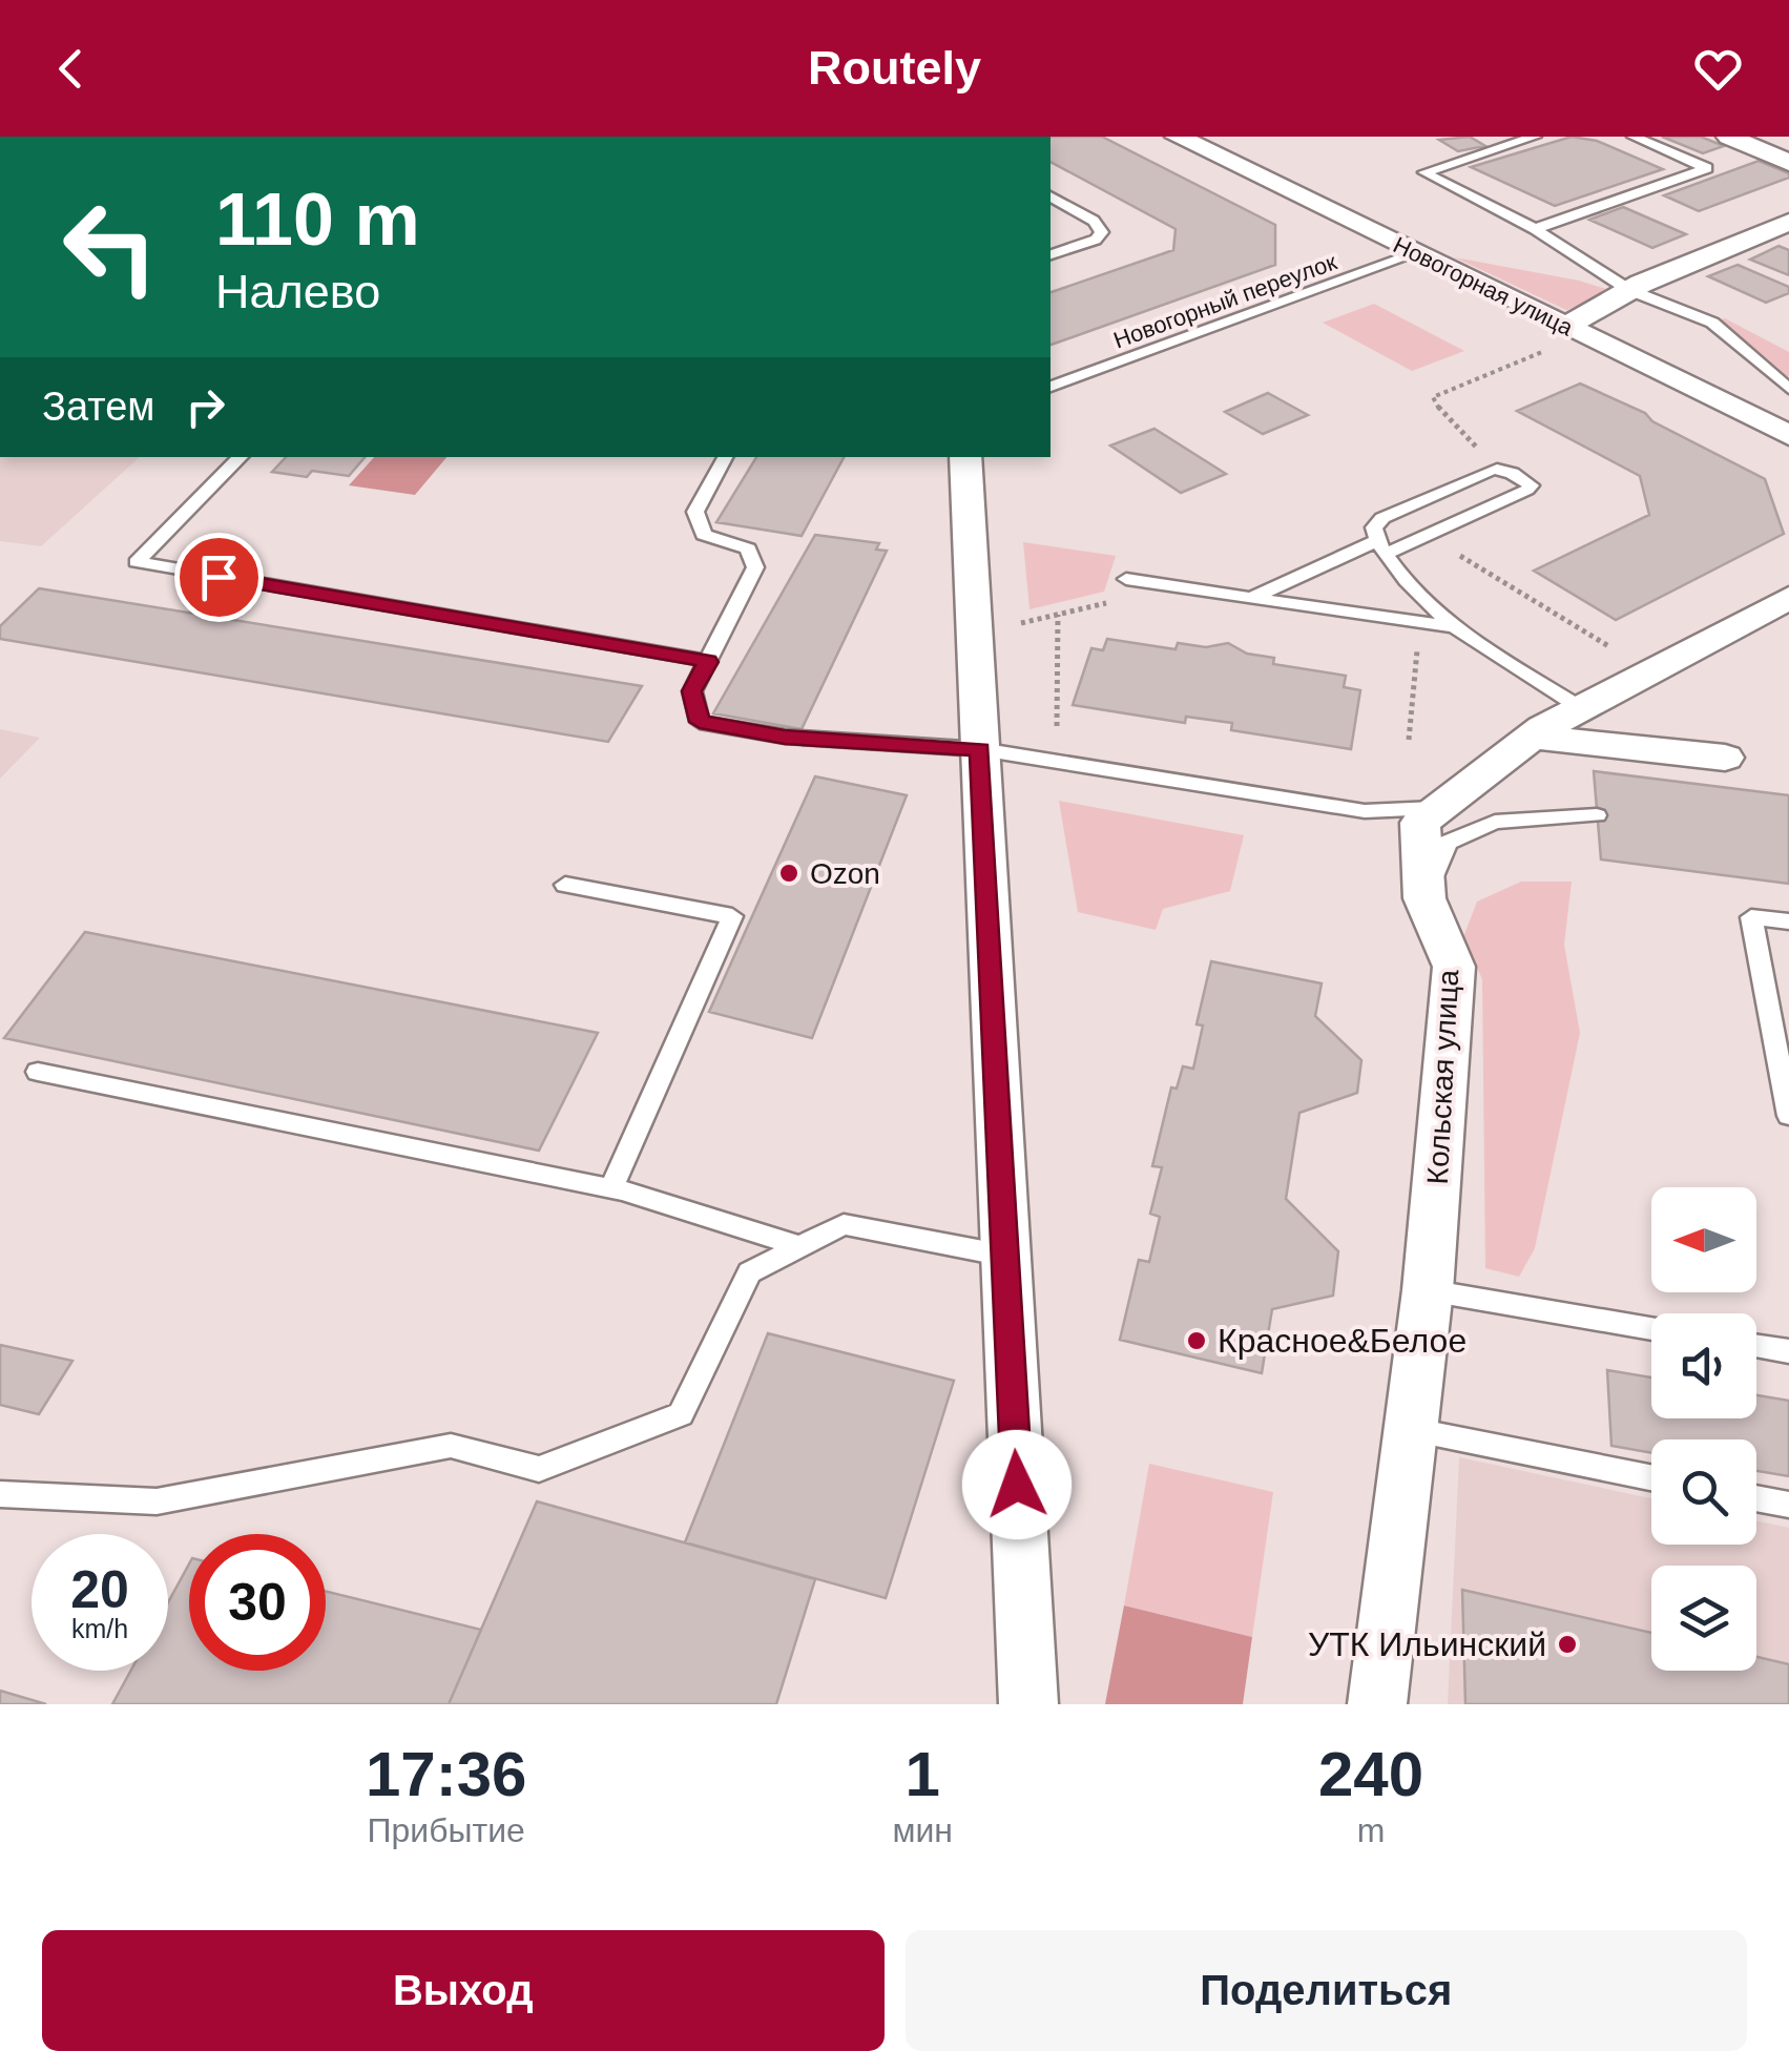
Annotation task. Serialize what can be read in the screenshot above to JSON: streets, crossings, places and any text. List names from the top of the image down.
{
  "streets": {
    "street": ["Новогорная улица", "Кольская улица"],
    "lane": ["Новогорный переулок"]
  },
  "crossings": [
    ["Новогорная улица", "Новогорный переулок"]
  ],
  "places": ["Ozon", "Красное&Белое", "УТК Ильинский"],
  "north": "left",
  "page": {
    "header": "Routely",
    "turn": ["110 m", "Налево"],
    "then": "Затем",
    "speed": "20 km/h",
    "limit": "30",
    "eta": [
      "17:36",
      "Прибытие",
      "1",
      "мин",
      "240",
      "m"
    ],
    "buttons": ["Выход", "Поделиться"]
  }
}
